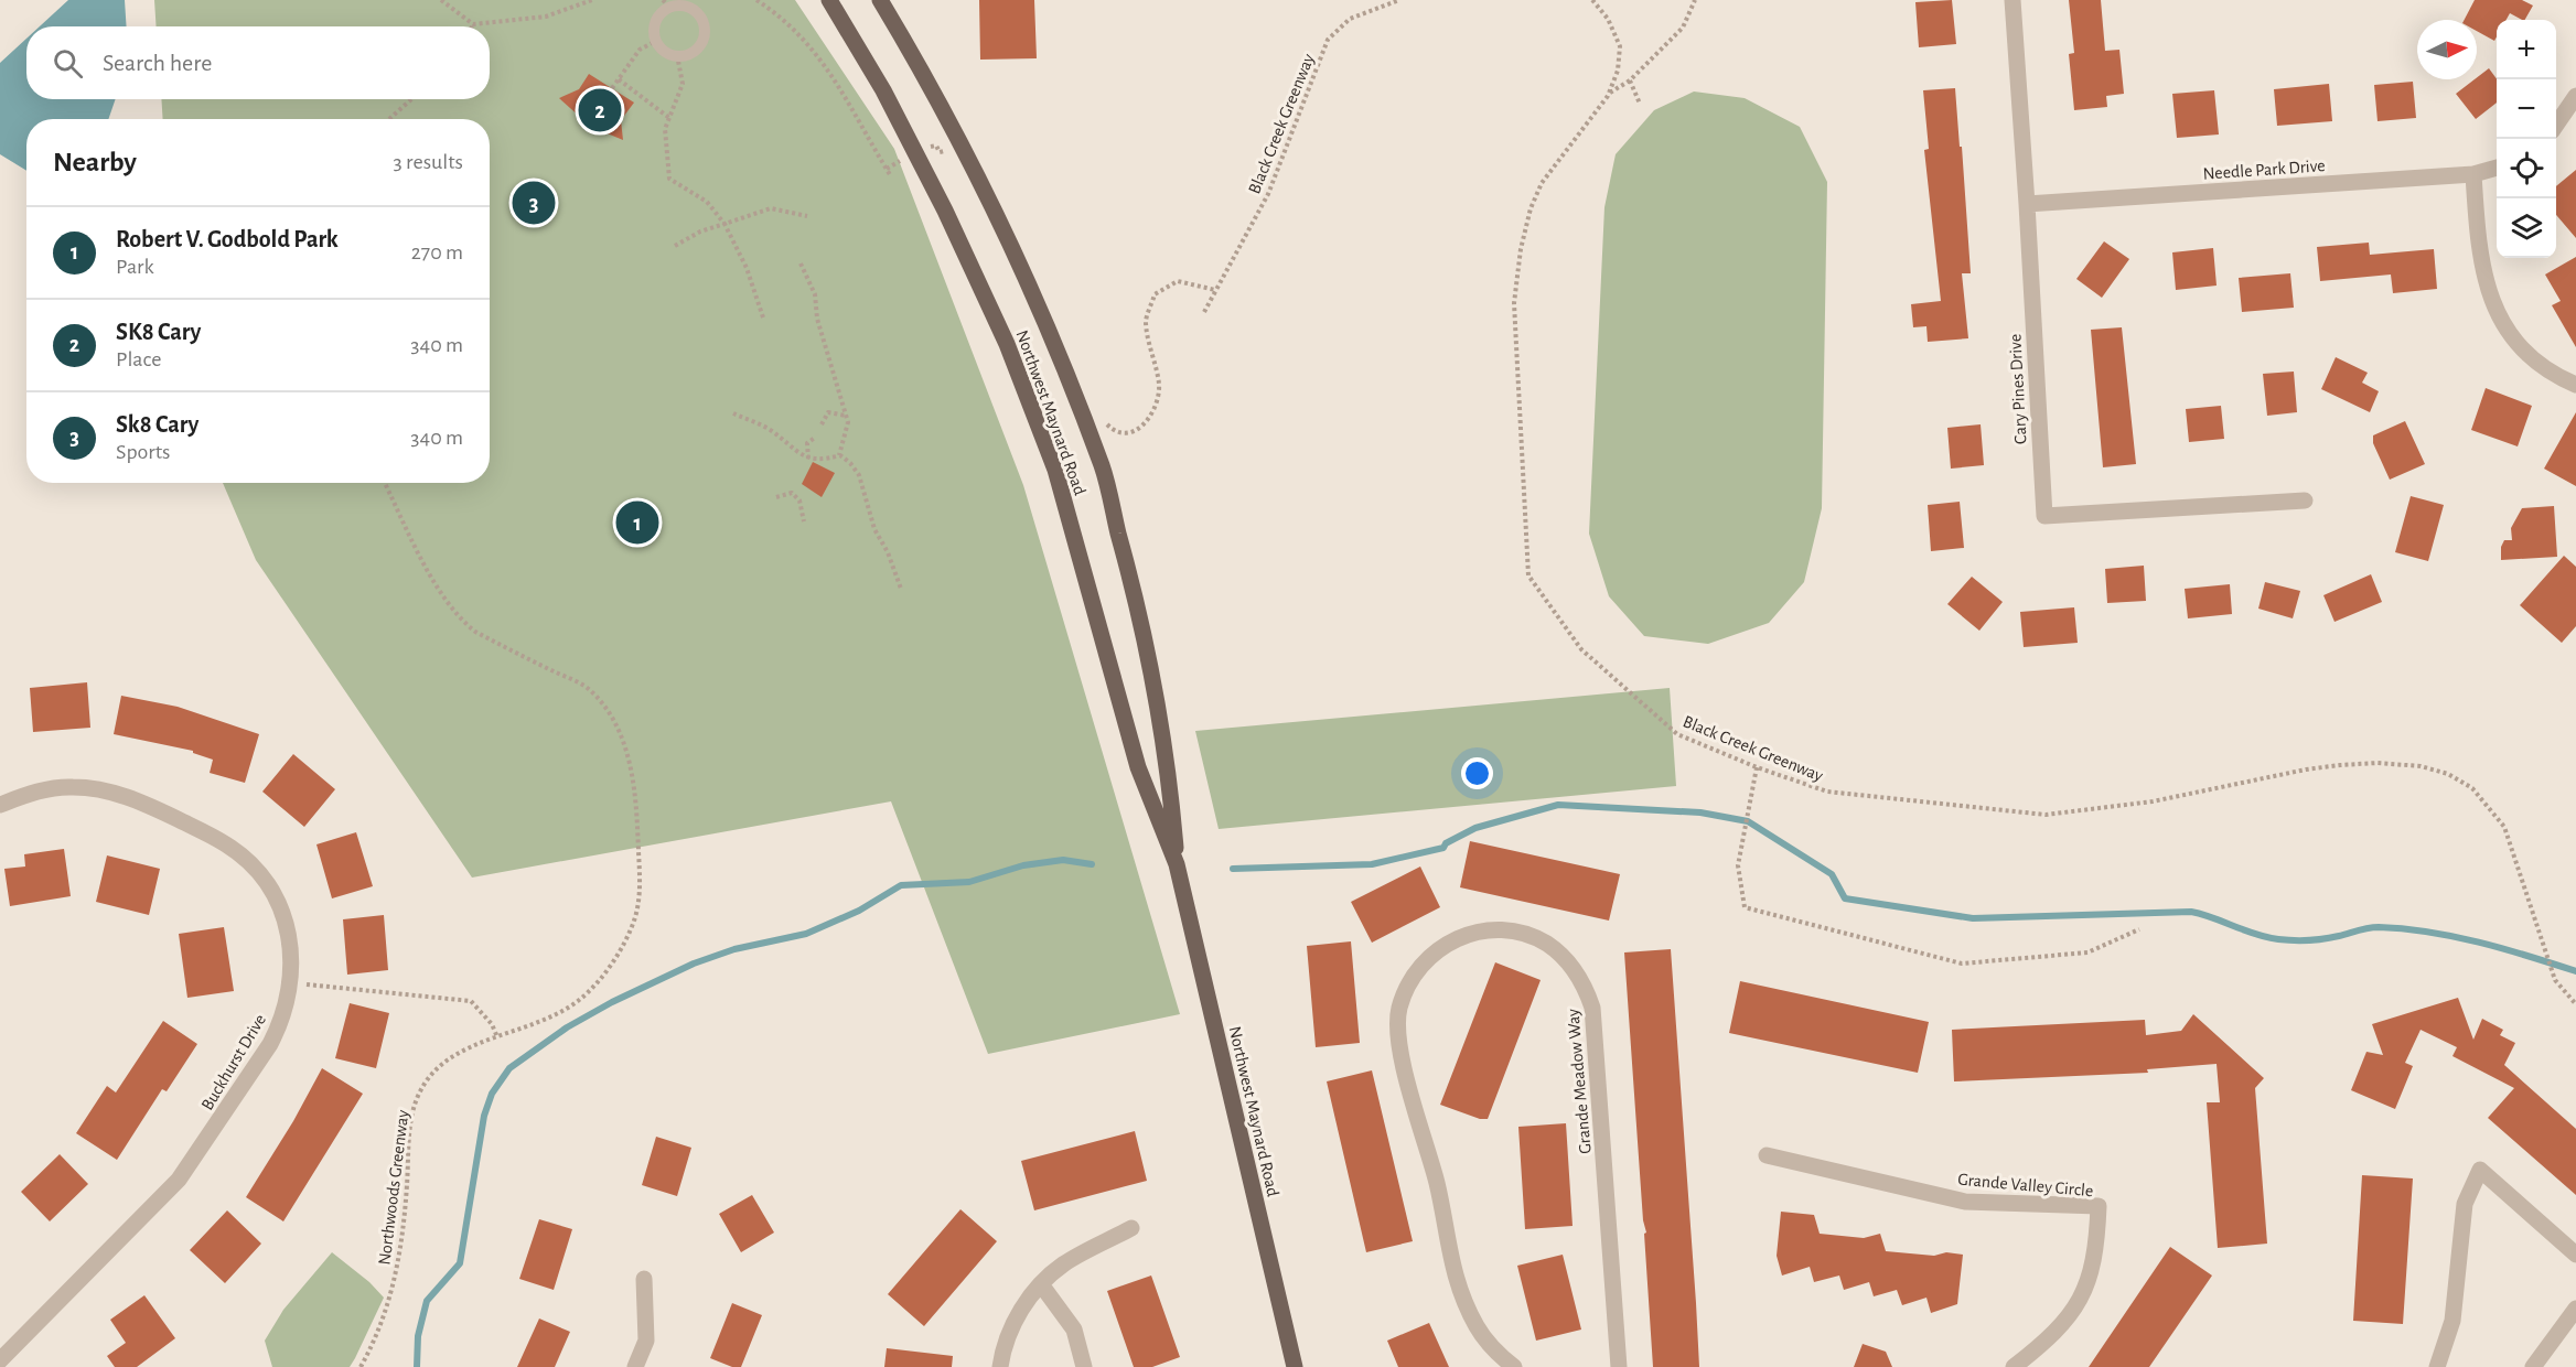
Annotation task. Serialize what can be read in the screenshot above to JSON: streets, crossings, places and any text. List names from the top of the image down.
{
  "streets": {
    "main road": ["Northwest Maynard Road"],
    "street": [
      "Needle Park Drive",
      "Cary Pines Drive",
      "Buckhurst Drive",
      "Grande Meadow Way",
      "Grande Valley Circle"
    ],
    "path": ["Black Creek Greenway", "Northwoods Greenway"]
  },
  "crossings": [
    ["Needle Park Drive", "Cary Pines Drive"]
  ],
  "north": "right",
  "page": {
    "map_buttons": ["+", "−"],
    "search": "Search here",
    "pins": ["2", "3", "1"],
    "heading": ["Nearby", "3 results"],
    "list": [
      {
        "mark": "1",
        "name": "Robert V. Godbold Park",
        "note": "Park",
        "value": "270 m"
      },
      {
        "mark": "2",
        "name": "SK8 Cary",
        "note": "Place",
        "value": "340 m"
      },
      {
        "mark": "3",
        "name": "Sk8 Cary",
        "note": "Sports",
        "value": "340 m"
      }
    ]
  }
}
